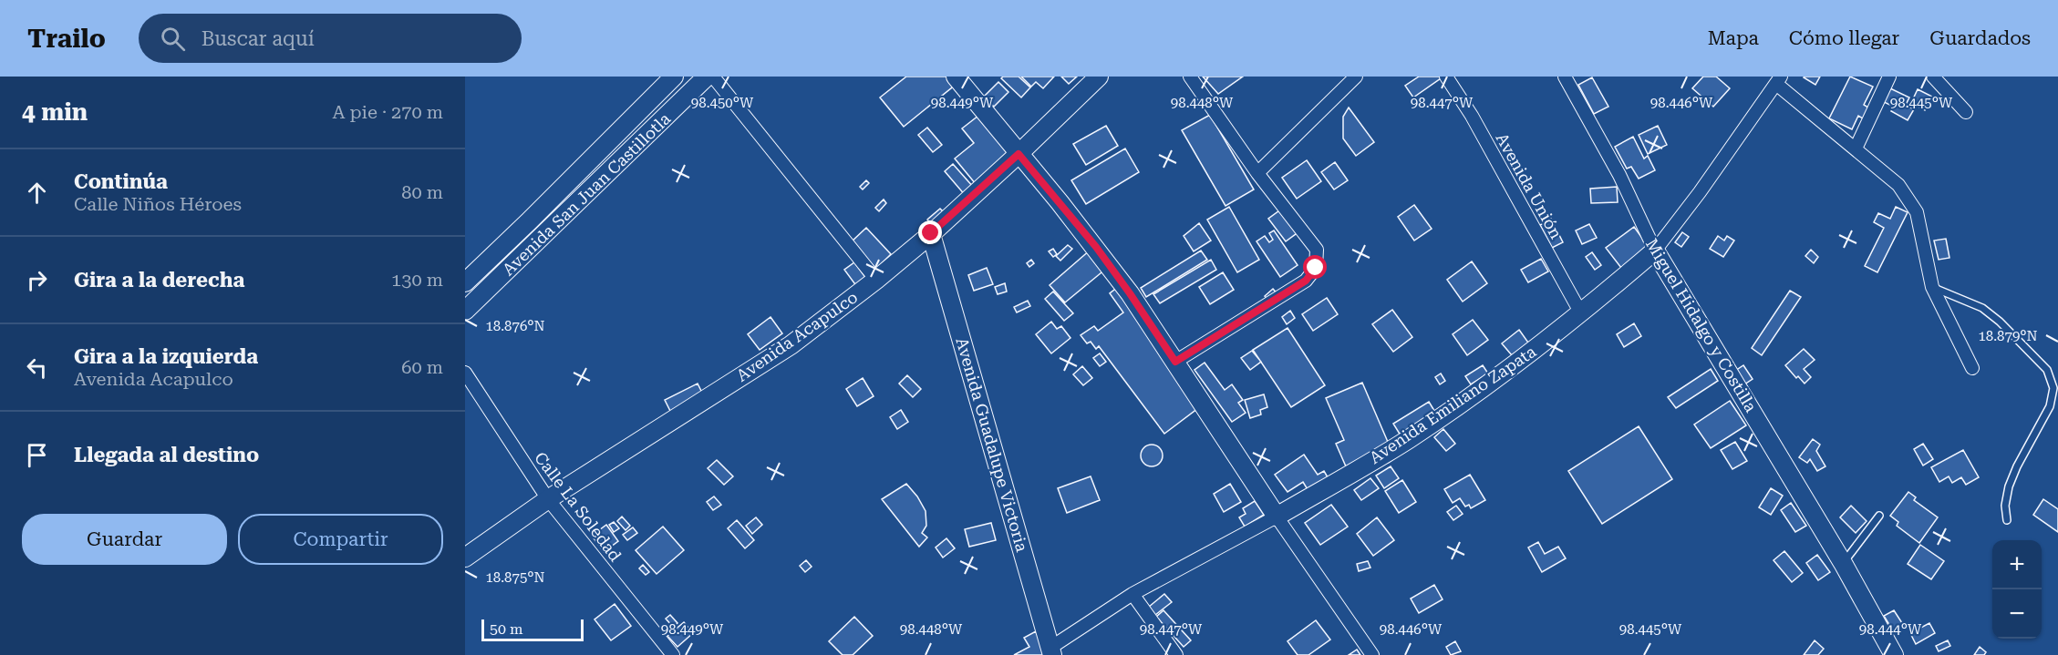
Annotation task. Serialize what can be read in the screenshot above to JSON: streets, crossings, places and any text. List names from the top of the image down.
{
  "streets": {
    "street": [
      "Avenida Unión",
      "Avenida San Juan Castillotla",
      "Miguel Hidalgo y Costilla",
      "Avenida Acapulco",
      "Avenida Emiliano Zapata",
      "Avenida Guadalupe Victoria",
      "Calle La Soledad"
    ]
  },
  "crossings": [
    ["Avenida Unión", "Avenida Emiliano Zapata"],
    ["Miguel Hidalgo y Costilla", "Avenida Emiliano Zapata"],
    ["Avenida Acapulco", "Avenida Guadalupe Victoria"],
    ["Avenida Acapulco", "Calle La Soledad"],
    ["Avenida Emiliano Zapata", "Avenida Guadalupe Victoria"]
  ],
  "scale_bar": "50 m",
  "page": {
    "header": "Trailo",
    "search": "Buscar aquí",
    "nav": ["Mapa", "Cómo llegar", "Guardados"],
    "heading": ["4 min", "A pie · 270 m"],
    "list": [
      ["Continúa", "Calle Niños Héroes", "80 m"],
      ["Gira a la derecha", "130 m"],
      ["Gira a la izquierda", "Avenida Acapulco", "60 m"],
      "Llegada al destino"
    ],
    "buttons": ["Guardar", "Compartir"],
    "map_buttons": ["+", "−"],
    "scale": "50 m"
  },
  "coordinates": [
    "98.450°W",
    "98.449°W",
    "98.448°W",
    "98.447°W",
    "98.446°W",
    "98.445°W",
    "18.876°N",
    "18.879°N",
    "18.875°N",
    "98.444°W"
  ]
}
